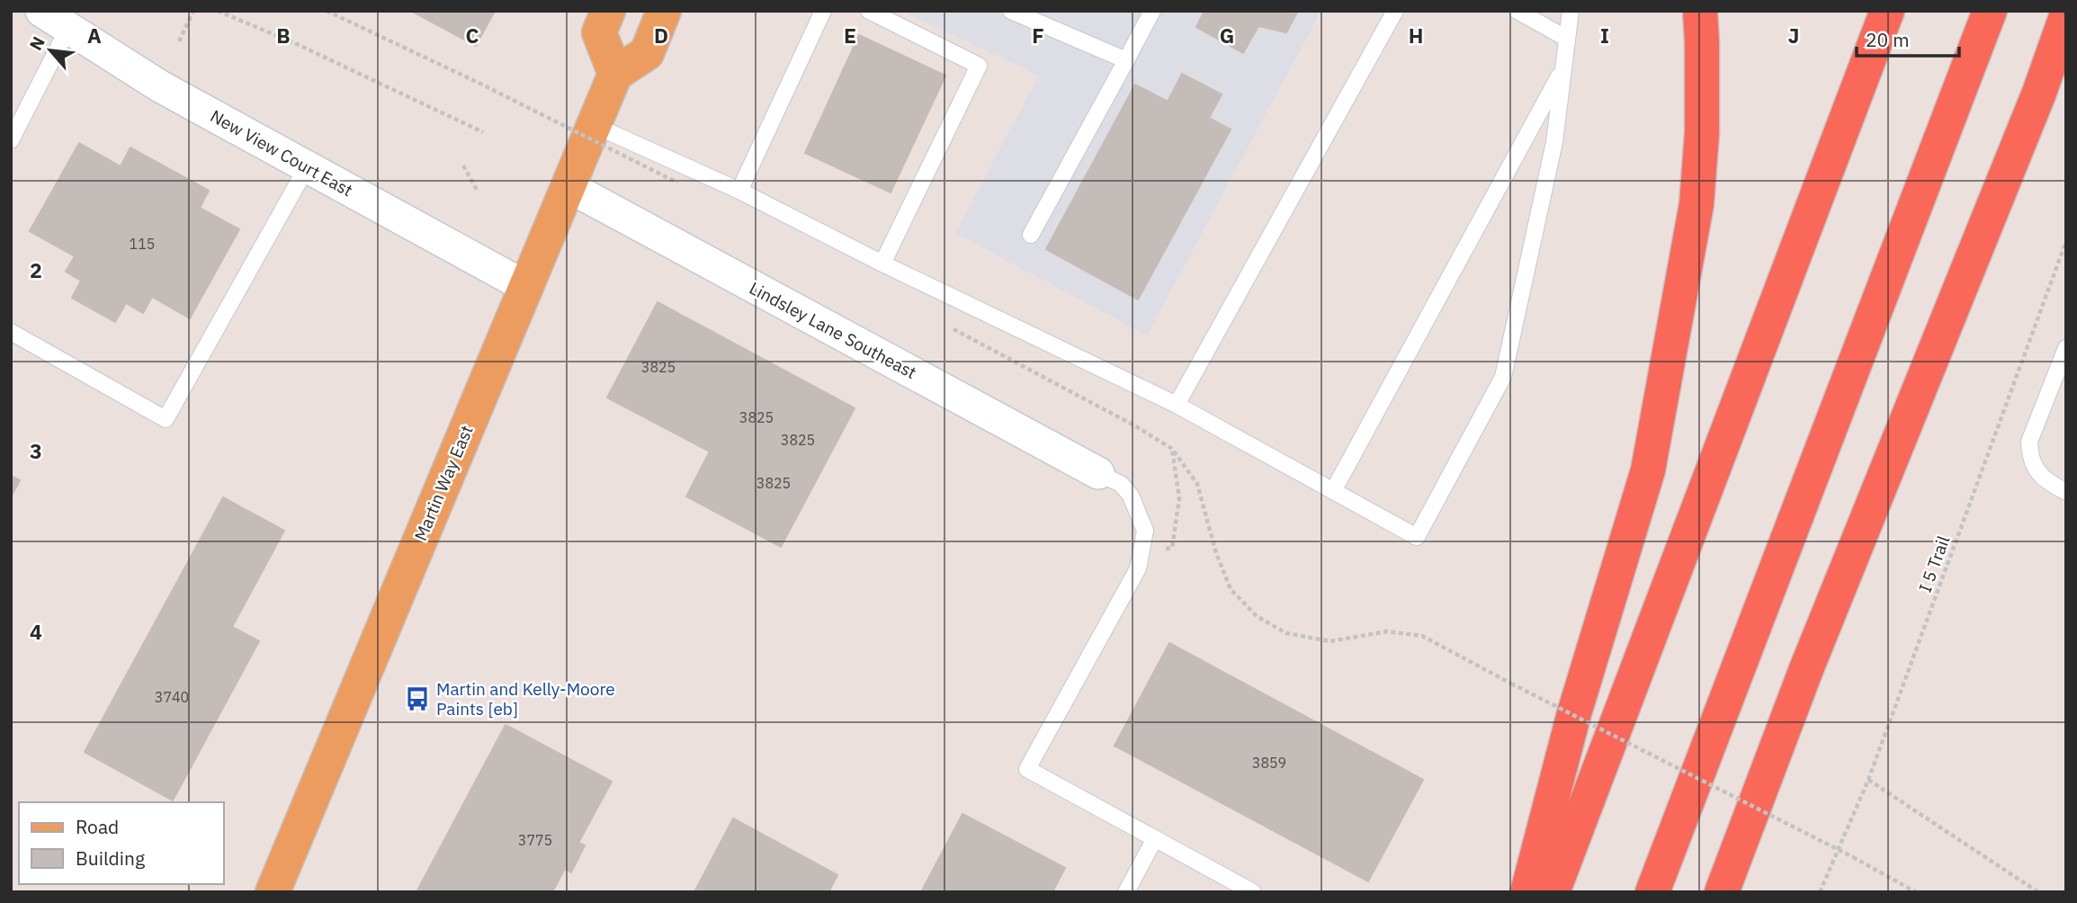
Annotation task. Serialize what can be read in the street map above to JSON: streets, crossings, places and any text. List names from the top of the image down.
{
  "streets": {
    "main road": ["Martin Way East"],
    "street": ["New View Court East", "Lindsley Lane Southeast"],
    "path": ["I 5 Trail"]
  },
  "crossings": [
    ["New View Court East", "Martin Way East"],
    ["Lindsley Lane Southeast", "Martin Way East"]
  ],
  "places": {
    "bus stop": ["Martin and Kelly-Moore Paints [eb]"]
  },
  "house_numbers": [
    "115",
    "3825",
    "3825",
    "3825",
    "3825",
    "3740",
    "3859",
    "3775"
  ],
  "legend": ["Road", "Building"],
  "scale_bar": "20 m",
  "north": "top left",
  "grid": {
    "columns": [
      "A",
      "B",
      "C",
      "D",
      "E",
      "F",
      "G",
      "H",
      "I",
      "J"
    ],
    "rows": ["2", "3", "4"]
  }
}
